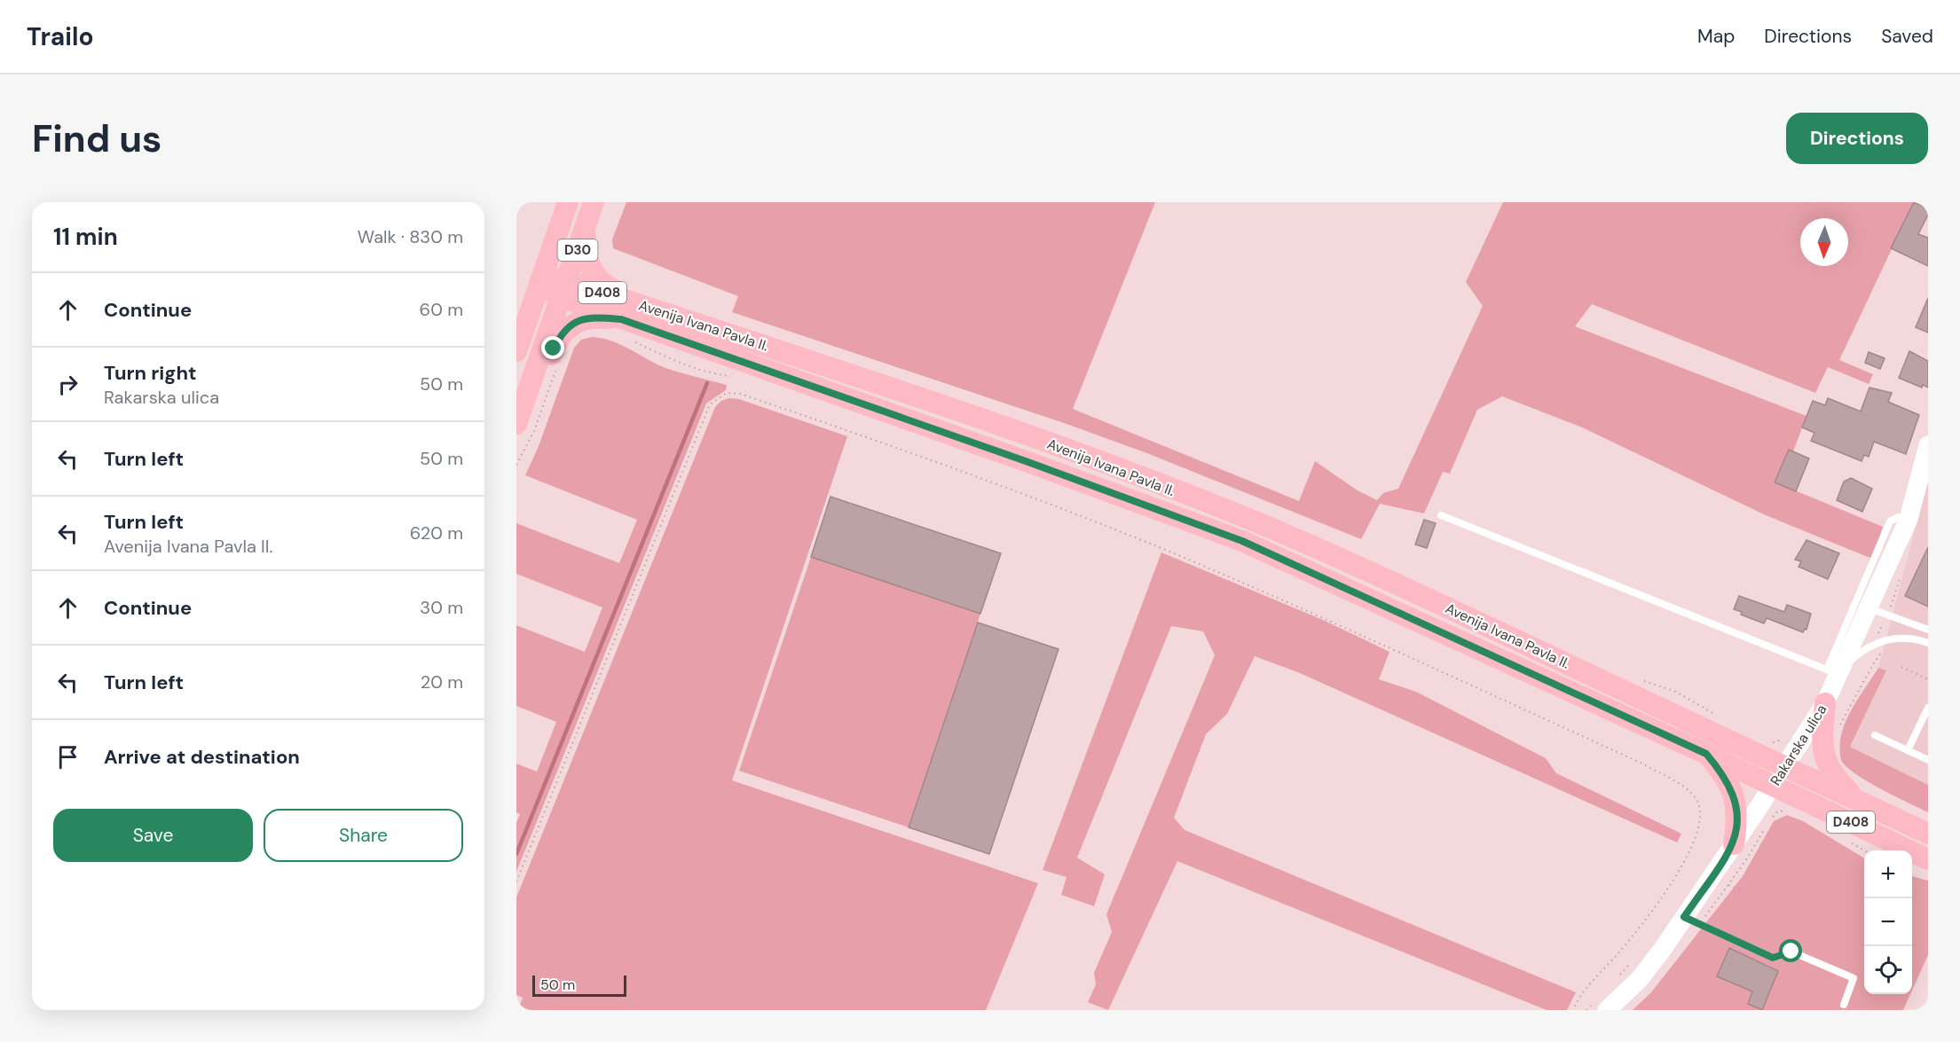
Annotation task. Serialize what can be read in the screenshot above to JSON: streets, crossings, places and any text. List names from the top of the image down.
{
  "streets": {
    "main road": [
      "D30",
      "D408",
      "Avenija Ivana Pavla II.",
      "Rakarska ulica"
    ]
  },
  "crossings": [
    ["D30", "Avenija Ivana Pavla II."],
    ["Avenija Ivana Pavla II.", "Rakarska ulica"]
  ],
  "scale_bar": "50 m",
  "north": "bottom",
  "page": {
    "header": "Trailo",
    "nav": ["Map", "Directions", "Saved"],
    "buttons": [
      "Directions",
      ["Save", "Share"]
    ],
    "title": "Find us",
    "heading": ["11 min", "Walk · 830 m"],
    "list": [
      ["Continue", "60 m"],
      ["Turn right", "Rakarska ulica", "50 m"],
      ["Turn left", "50 m"],
      ["Turn left", "Avenija Ivana Pavla II.", "620 m"],
      ["Continue", "30 m"],
      ["Turn left", "20 m"],
      "Arrive at destination"
    ],
    "map_buttons": ["+", "−"],
    "scale": "50 m"
  }
}
